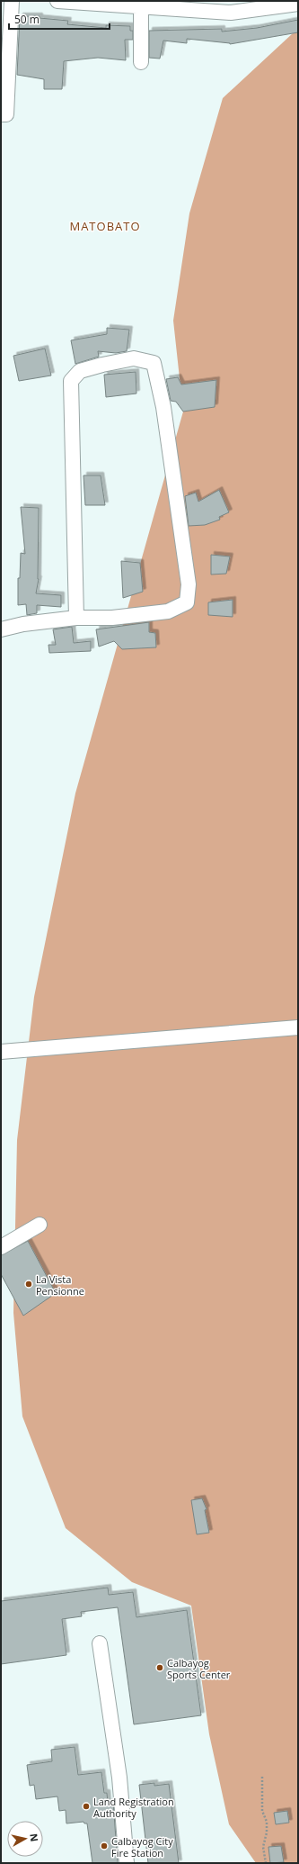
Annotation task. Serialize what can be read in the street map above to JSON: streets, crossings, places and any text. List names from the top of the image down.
{
  "districts": ["MATOBATO"],
  "places": [
    "La Vista Pensionne",
    "Calbayog Sports Center",
    "Land Registration Authority",
    "Calbayog City Fire Station"
  ],
  "scale_bar": "50 m",
  "north": "right"
}
